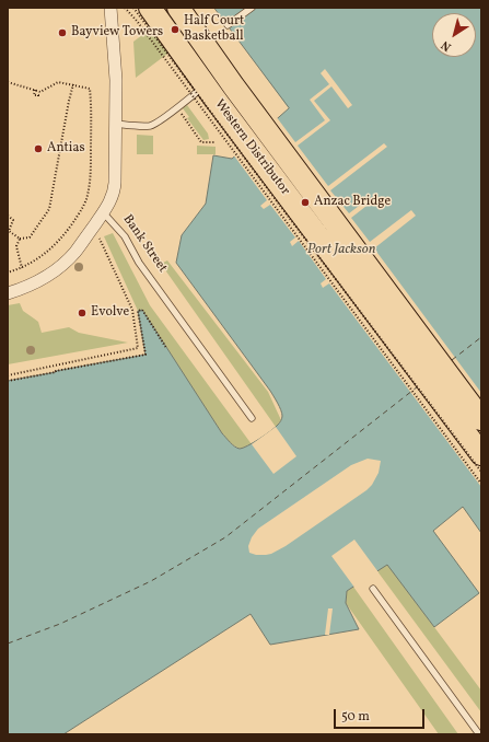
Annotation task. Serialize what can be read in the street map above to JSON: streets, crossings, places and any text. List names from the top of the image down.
{
  "streets": {
    "highway": ["Western Distributor"],
    "street": ["Bank Street"]
  },
  "water": ["Port Jackson"],
  "places": [
    "Half Court Basketball",
    "Bayview Towers",
    "Antias",
    "Anzac Bridge",
    "Evolve"
  ],
  "scale_bar": "50 m",
  "north": "bottom left"
}
